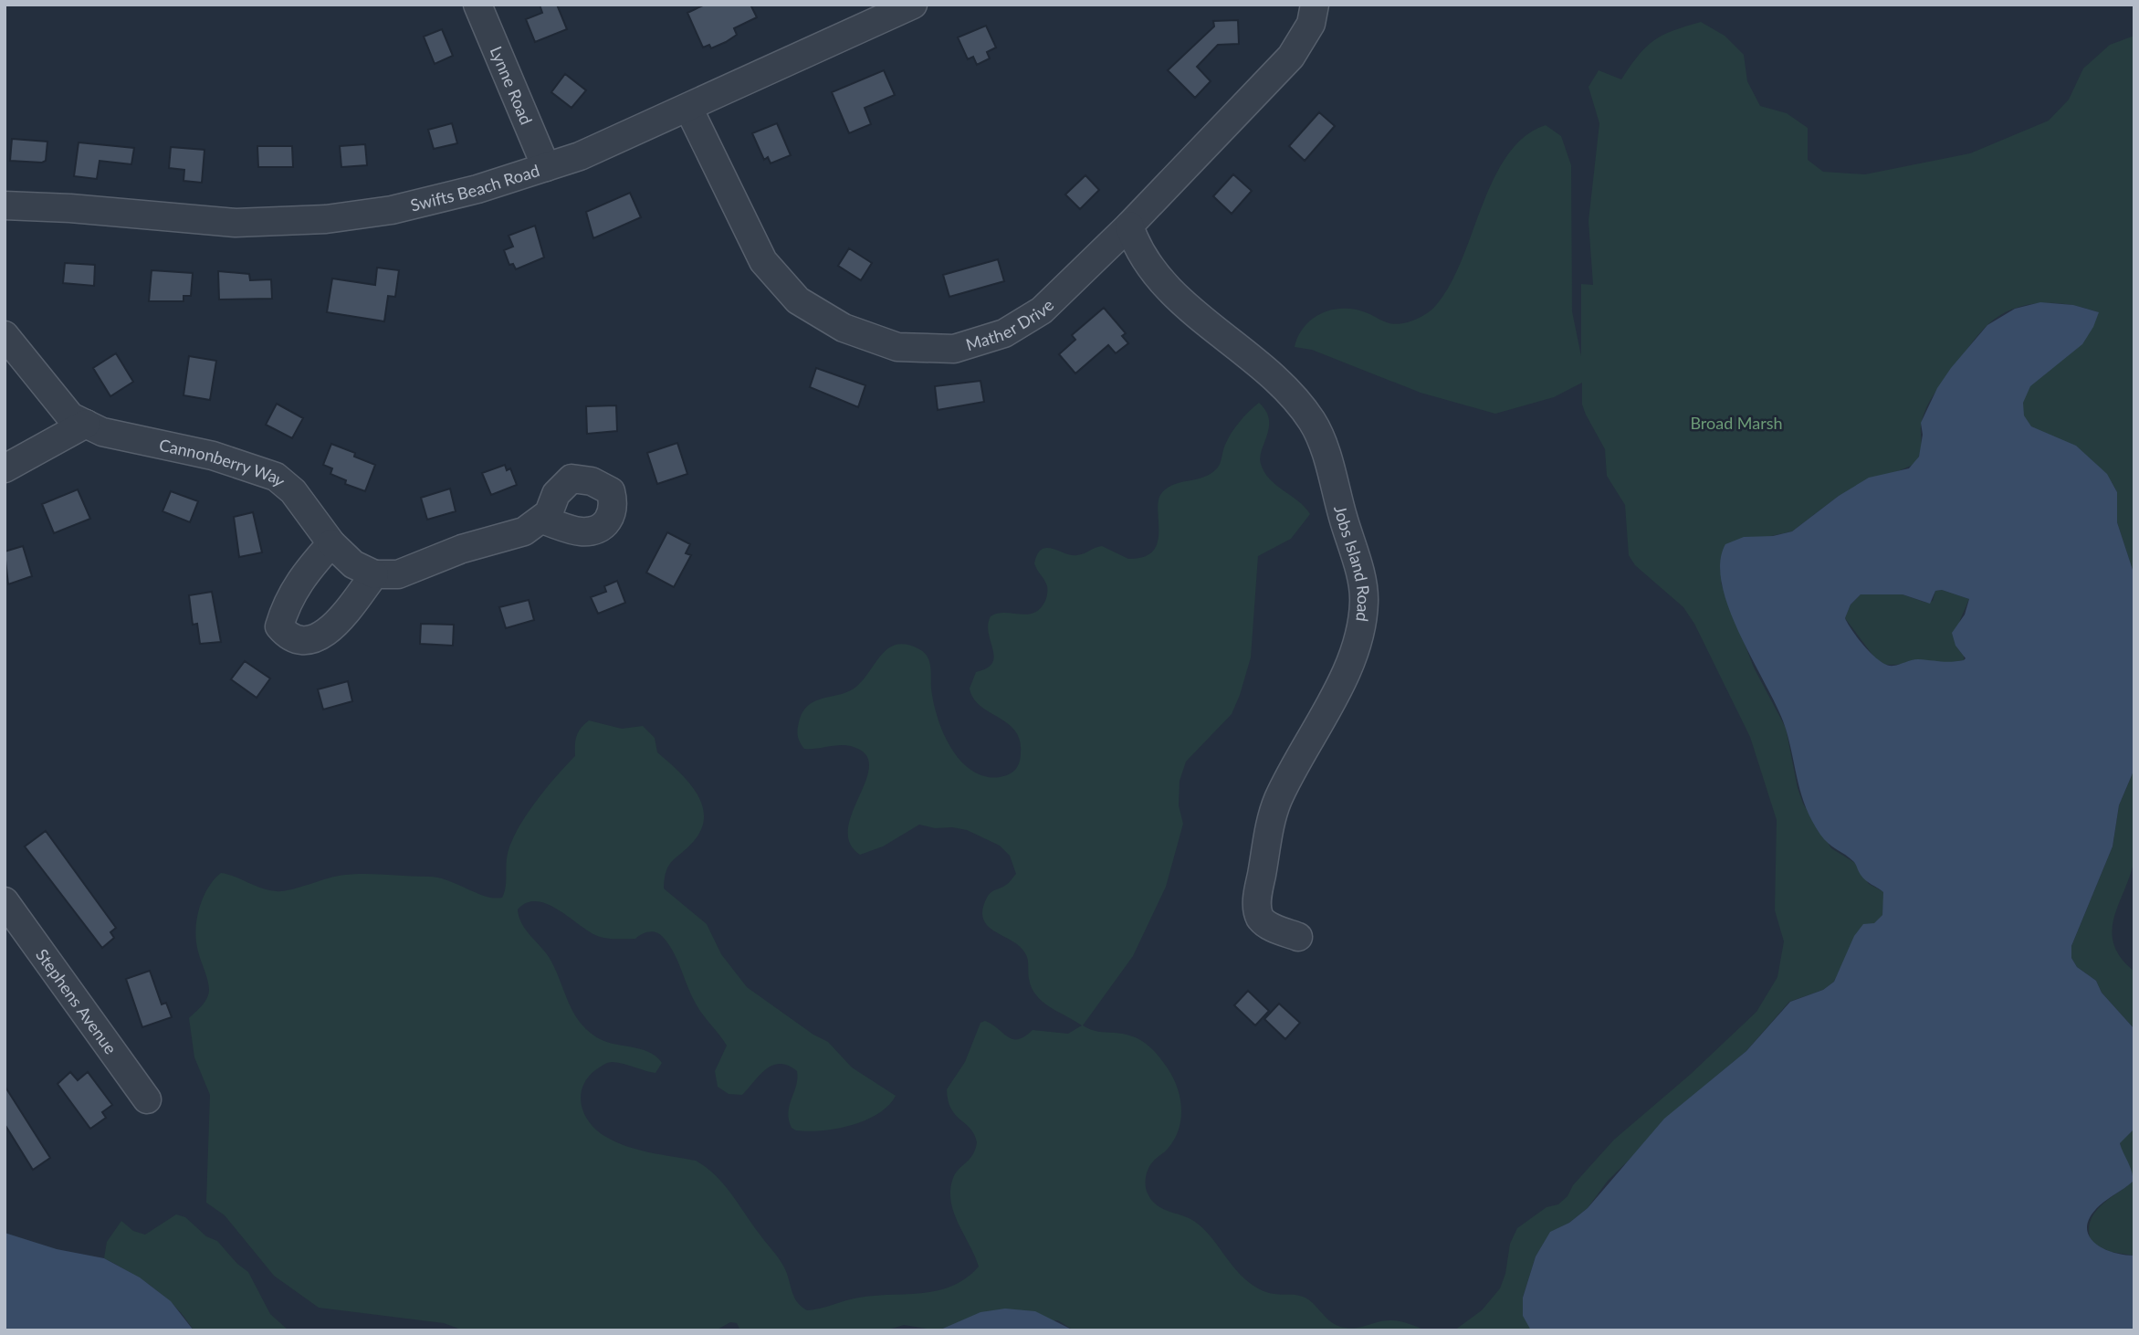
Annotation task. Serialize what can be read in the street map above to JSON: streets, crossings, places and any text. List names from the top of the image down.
{
  "streets": {
    "street": [
      "Lynne Road",
      "Swifts Beach Road",
      "Mather Drive",
      "Cannonberry Way",
      "Jobs Island Road",
      "Stephens Avenue"
    ]
  },
  "crossings": [
    ["Lynne Road", "Swifts Beach Road"],
    ["Swifts Beach Road", "Mather Drive"],
    ["Mather Drive", "Jobs Island Road"]
  ],
  "parks": ["Broad Marsh"]
}
